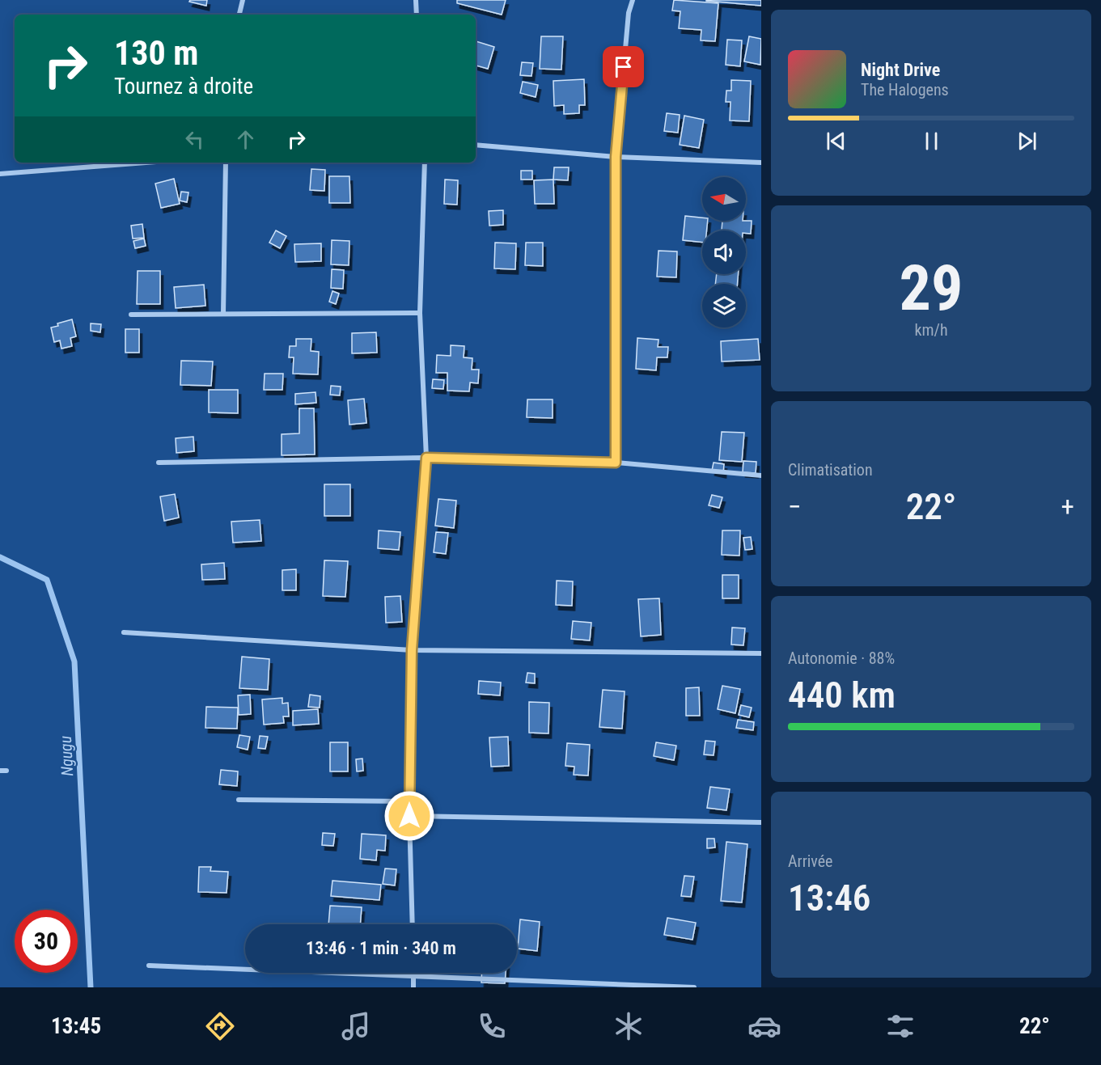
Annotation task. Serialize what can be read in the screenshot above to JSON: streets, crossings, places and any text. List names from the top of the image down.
{
  "water": ["Ngugu"],
  "north": "left",
  "page": {
    "turn": ["130 m", "Tournez à droite"],
    "song": ["Night Drive", "The Halogens"],
    "tile": [
      ["29", "km/h"],
      "Climatisation",
      ["Autonomie · 88%", "440 km"],
      ["Arrivée", "13:46"]
    ],
    "heat": ["−", "22°", "+"],
    "limit": "30",
    "trip": "13:46 · 1 min · 340 m",
    "tabs": ["13:45", "22°"]
  }
}
